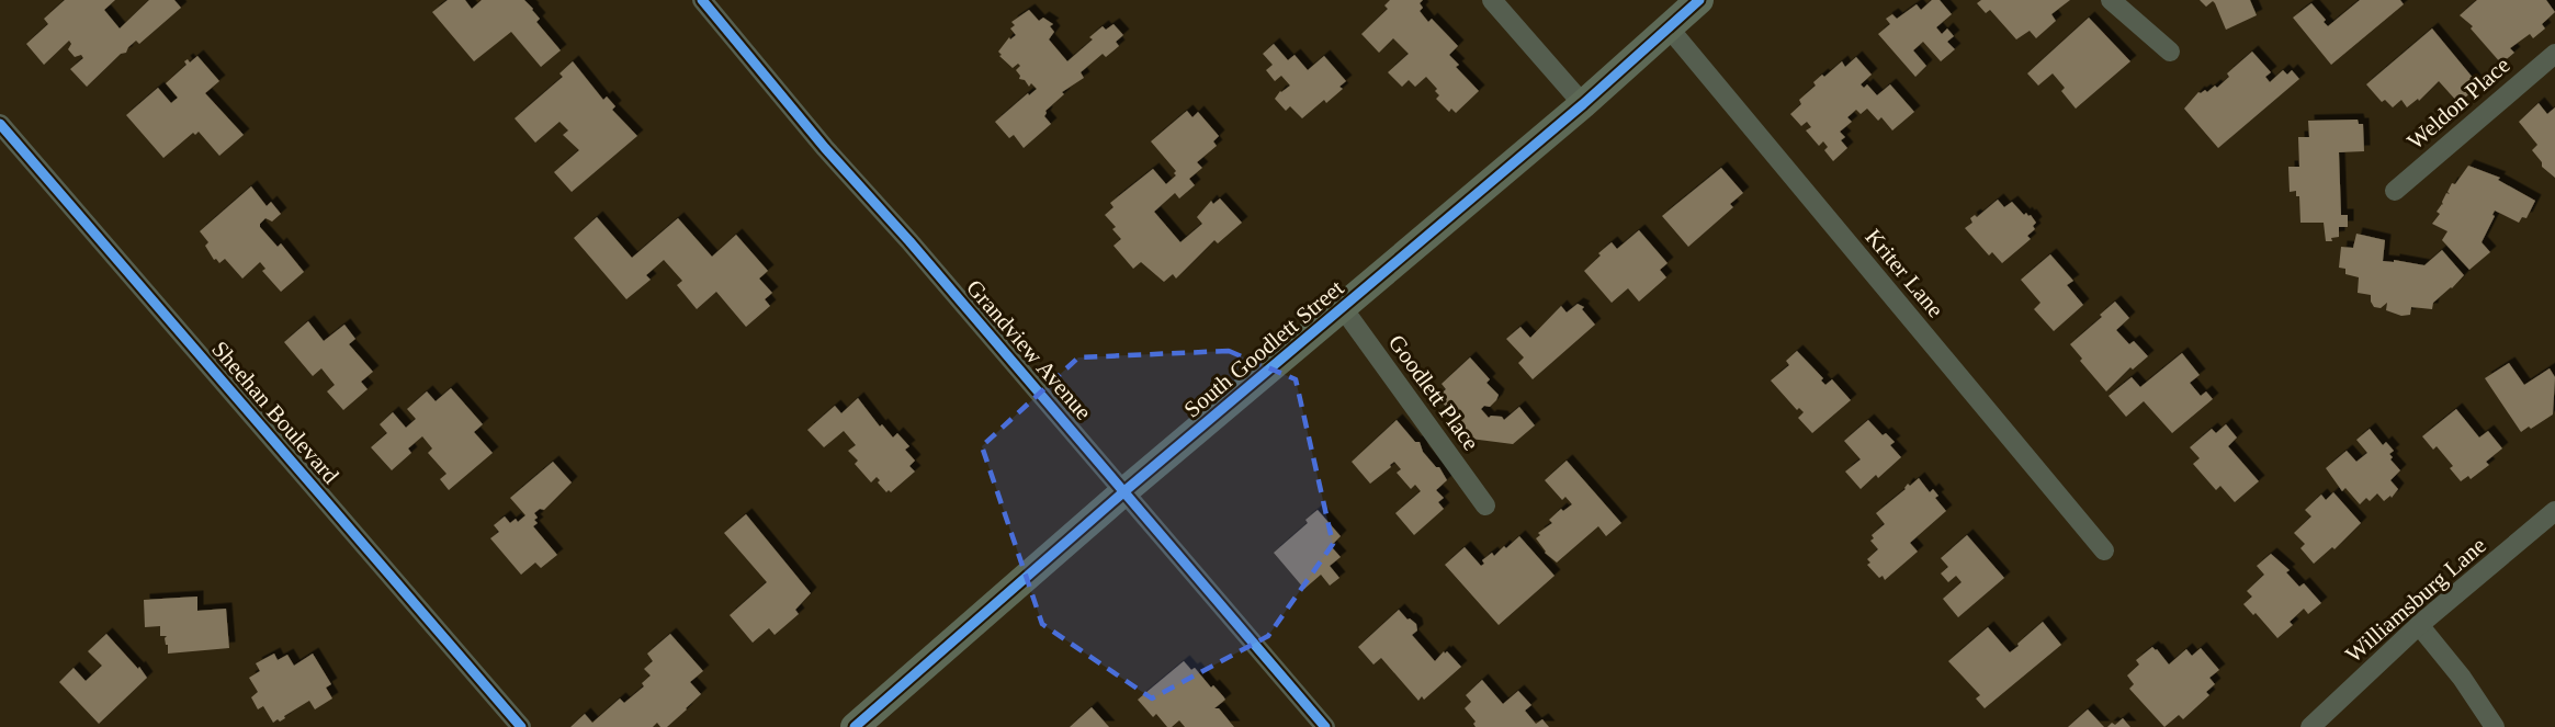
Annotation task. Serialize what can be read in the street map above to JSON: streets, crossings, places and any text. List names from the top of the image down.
{
  "streets": {
    "main road": ["South Goodlett Street"],
    "street": [
      "Weldon Place",
      "Kriter Lane",
      "Grandview Avenue",
      "Goodlett Place",
      "Sheehan Boulevard",
      "Williamsburg Lane"
    ]
  },
  "crossings": [
    ["Kriter Lane", "South Goodlett Street"],
    ["South Goodlett Street", "Grandview Avenue"],
    ["South Goodlett Street", "Goodlett Place"]
  ]
}
